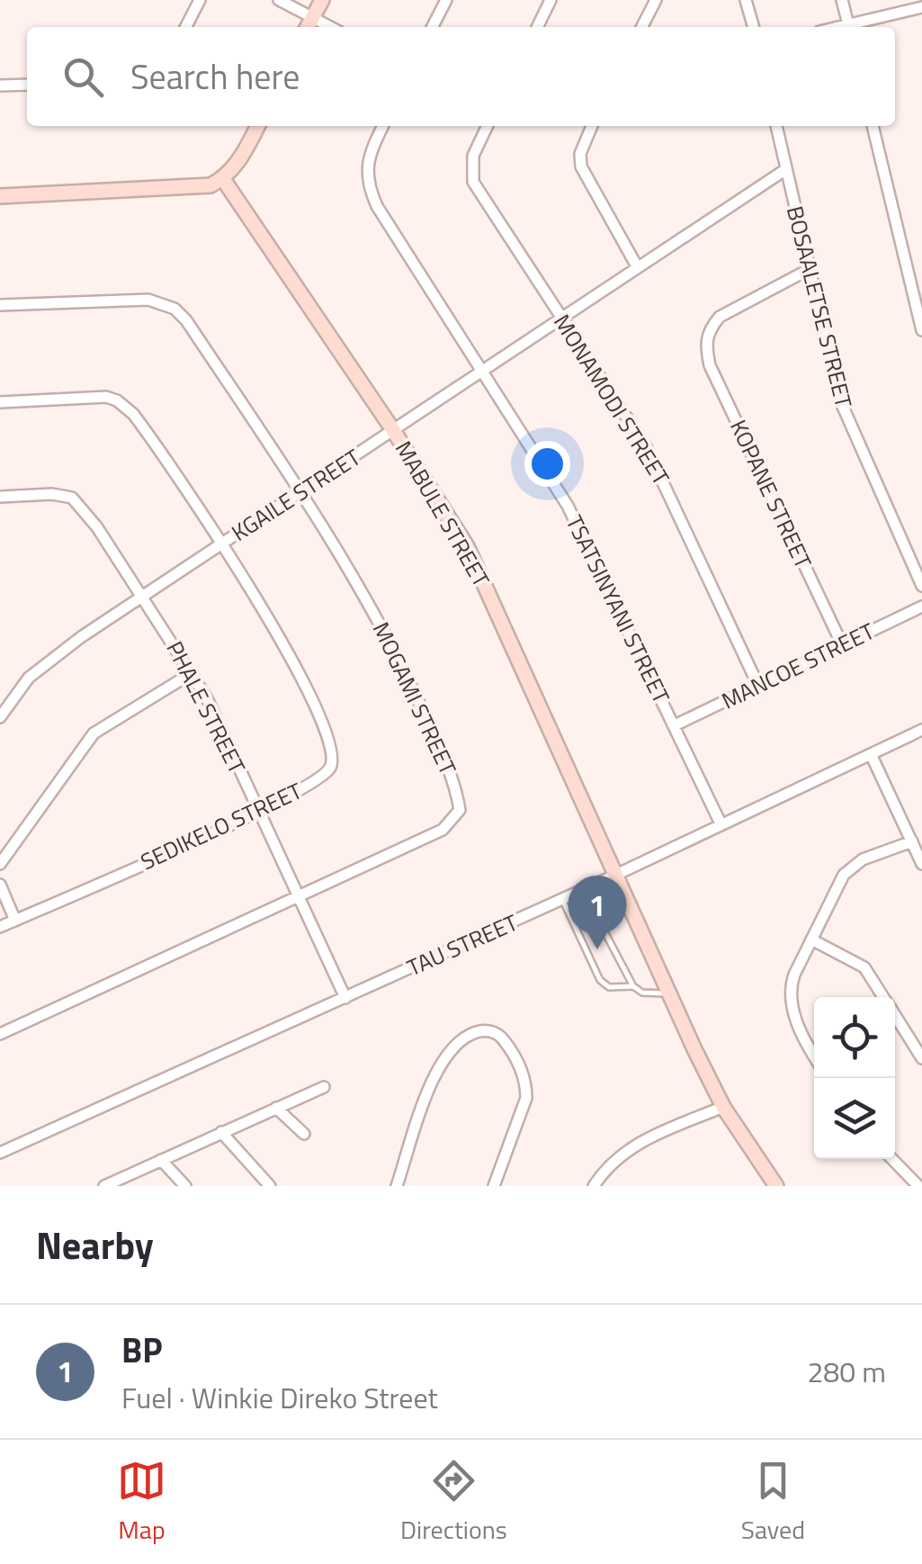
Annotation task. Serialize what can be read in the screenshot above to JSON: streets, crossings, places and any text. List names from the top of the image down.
{
  "streets": {
    "street": [
      "BOSAALETSE STREET",
      "MONAMODI STREET",
      "KOPANE STREET",
      "KGAILE STREET",
      "MABULE STREET",
      "TSATSINYANI STREET",
      "MANCOE STREET",
      "MOGAMI STREET",
      "PHALE STREET",
      "SEDIKELO STREET",
      "TAU STREET"
    ]
  },
  "crossings": [
    ["BOSAALETSE STREET", "KOPANE STREET"],
    ["BOSAALETSE STREET", "KGAILE STREET"],
    ["MONAMODI STREET", "KGAILE STREET"],
    ["MONAMODI STREET", "MANCOE STREET"],
    ["KOPANE STREET", "MANCOE STREET"],
    ["KGAILE STREET", "MABULE STREET"],
    ["KGAILE STREET", "TSATSINYANI STREET"],
    ["KGAILE STREET", "MOGAMI STREET"],
    ["KGAILE STREET", "PHALE STREET"],
    ["KGAILE STREET", "SEDIKELO STREET"],
    ["MABULE STREET", "TAU STREET"],
    ["TSATSINYANI STREET", "MANCOE STREET"],
    ["TSATSINYANI STREET", "TAU STREET"],
    ["MOGAMI STREET", "PHALE STREET"],
    ["PHALE STREET", "SEDIKELO STREET"],
    ["PHALE STREET", "TAU STREET"]
  ],
  "page": {
    "search": "Search here",
    "pins": "1",
    "heading": "Nearby",
    "list": [
      {
        "mark": "1",
        "name": "BP",
        "note": "Fuel · Winkie Direko Street",
        "value": "280 m"
      }
    ],
    "nav": ["Map", "Directions", "Saved"]
  }
}
